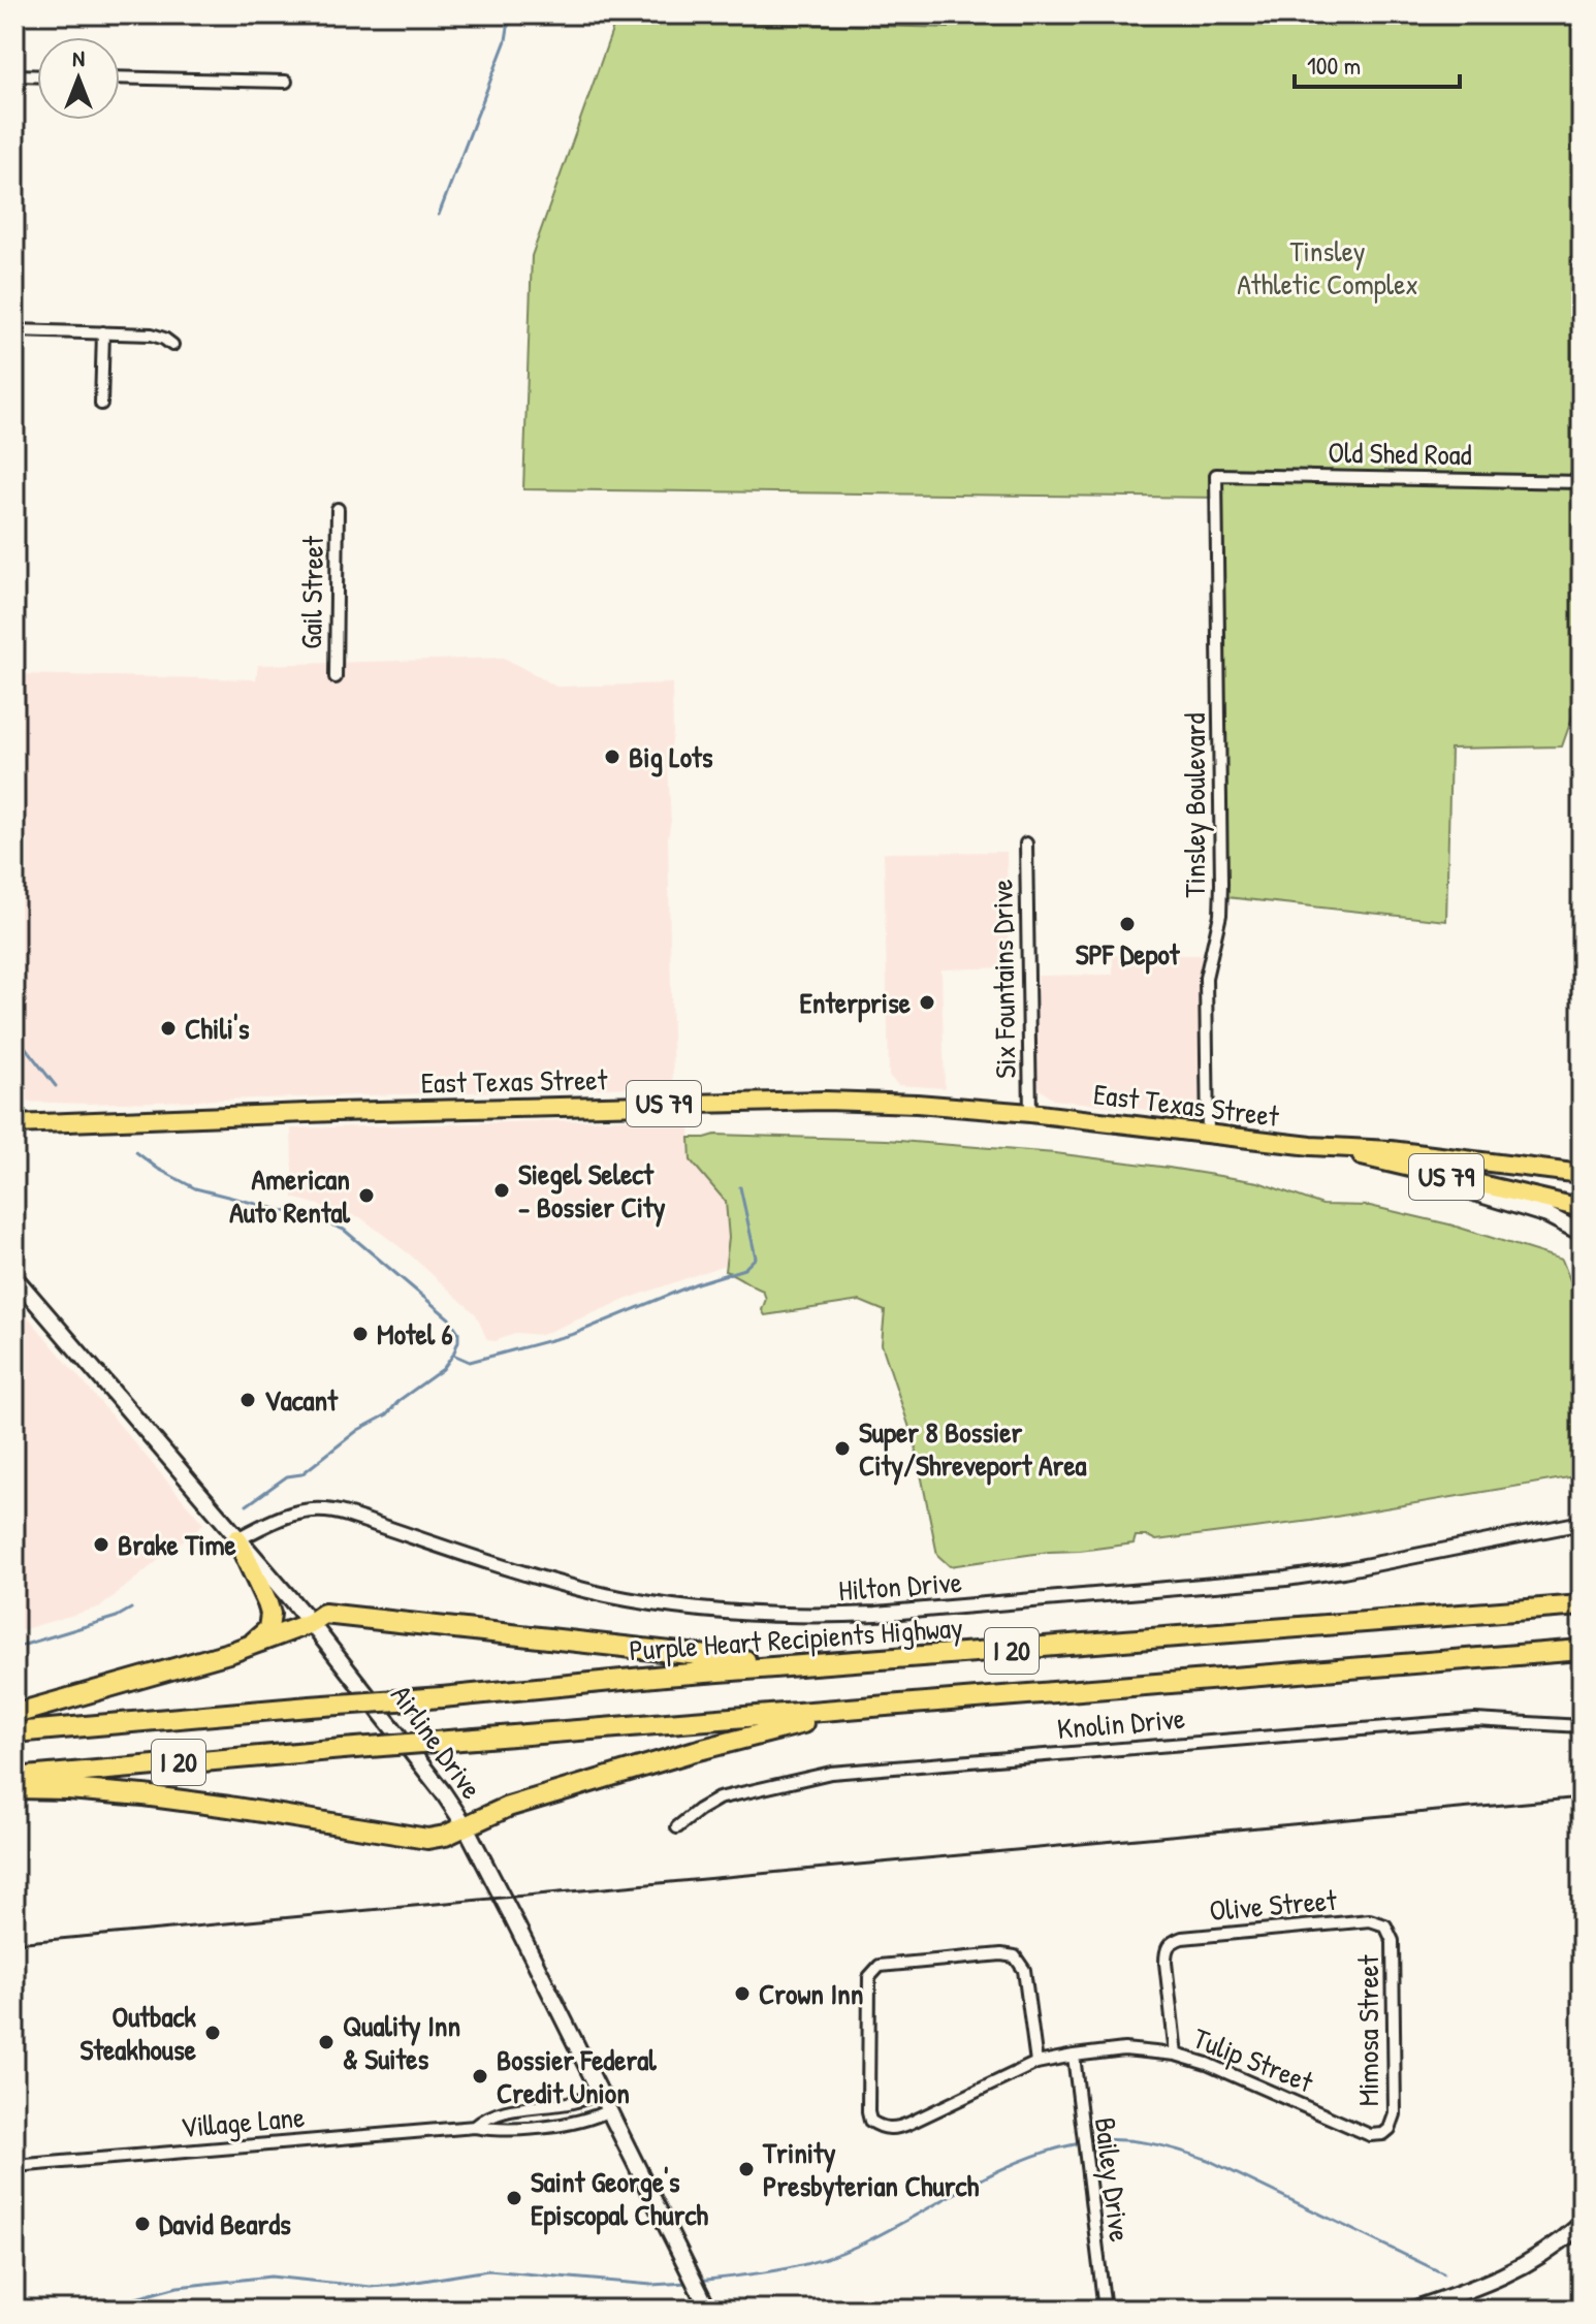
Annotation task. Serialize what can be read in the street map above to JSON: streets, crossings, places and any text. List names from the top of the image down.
{
  "streets": {
    "highway": ["Purple Heart Recipients Highway", "I 20"],
    "main road": ["East Texas Street", "US 79", "Airline Drive"],
    "street": [
      "Old Shed Road",
      "Gail Street",
      "Tinsley Boulevard",
      "Six Fountains Drive",
      "Hilton Drive",
      "Knolin Drive",
      "Olive Street",
      "Mimosa Street",
      "Tulip Street",
      "Village Lane",
      "Bailey Drive"
    ]
  },
  "crossings": [
    ["Old Shed Road", "Tinsley Boulevard"],
    ["Tinsley Boulevard", "East Texas Street"],
    ["Six Fountains Drive", "East Texas Street"],
    ["Hilton Drive", "Airline Drive"],
    ["Airline Drive", "Village Lane"],
    ["Olive Street", "Mimosa Street"],
    ["Olive Street", "Tulip Street"],
    ["Mimosa Street", "Tulip Street"],
    ["Tulip Street", "Bailey Drive"]
  ],
  "parks": ["Tinsley Athletic Complex"],
  "places": [
    "Big Lots",
    "SPF Depot",
    "Enterprise",
    "Chili's",
    "Siegel Select - Bossier City",
    "American Auto Rental",
    "Motel 6",
    "Vacant",
    "Super 8 Bossier City/Shreveport Area",
    "Brake Time",
    "Crown Inn",
    "Outback Steakhouse",
    "Quality Inn & Suites",
    "Bossier Federal Credit Union",
    "Trinity Presbyterian Church",
    "Saint George's Episcopal Church",
    "David Beards"
  ],
  "scale_bar": "100 m",
  "north": "top"
}
